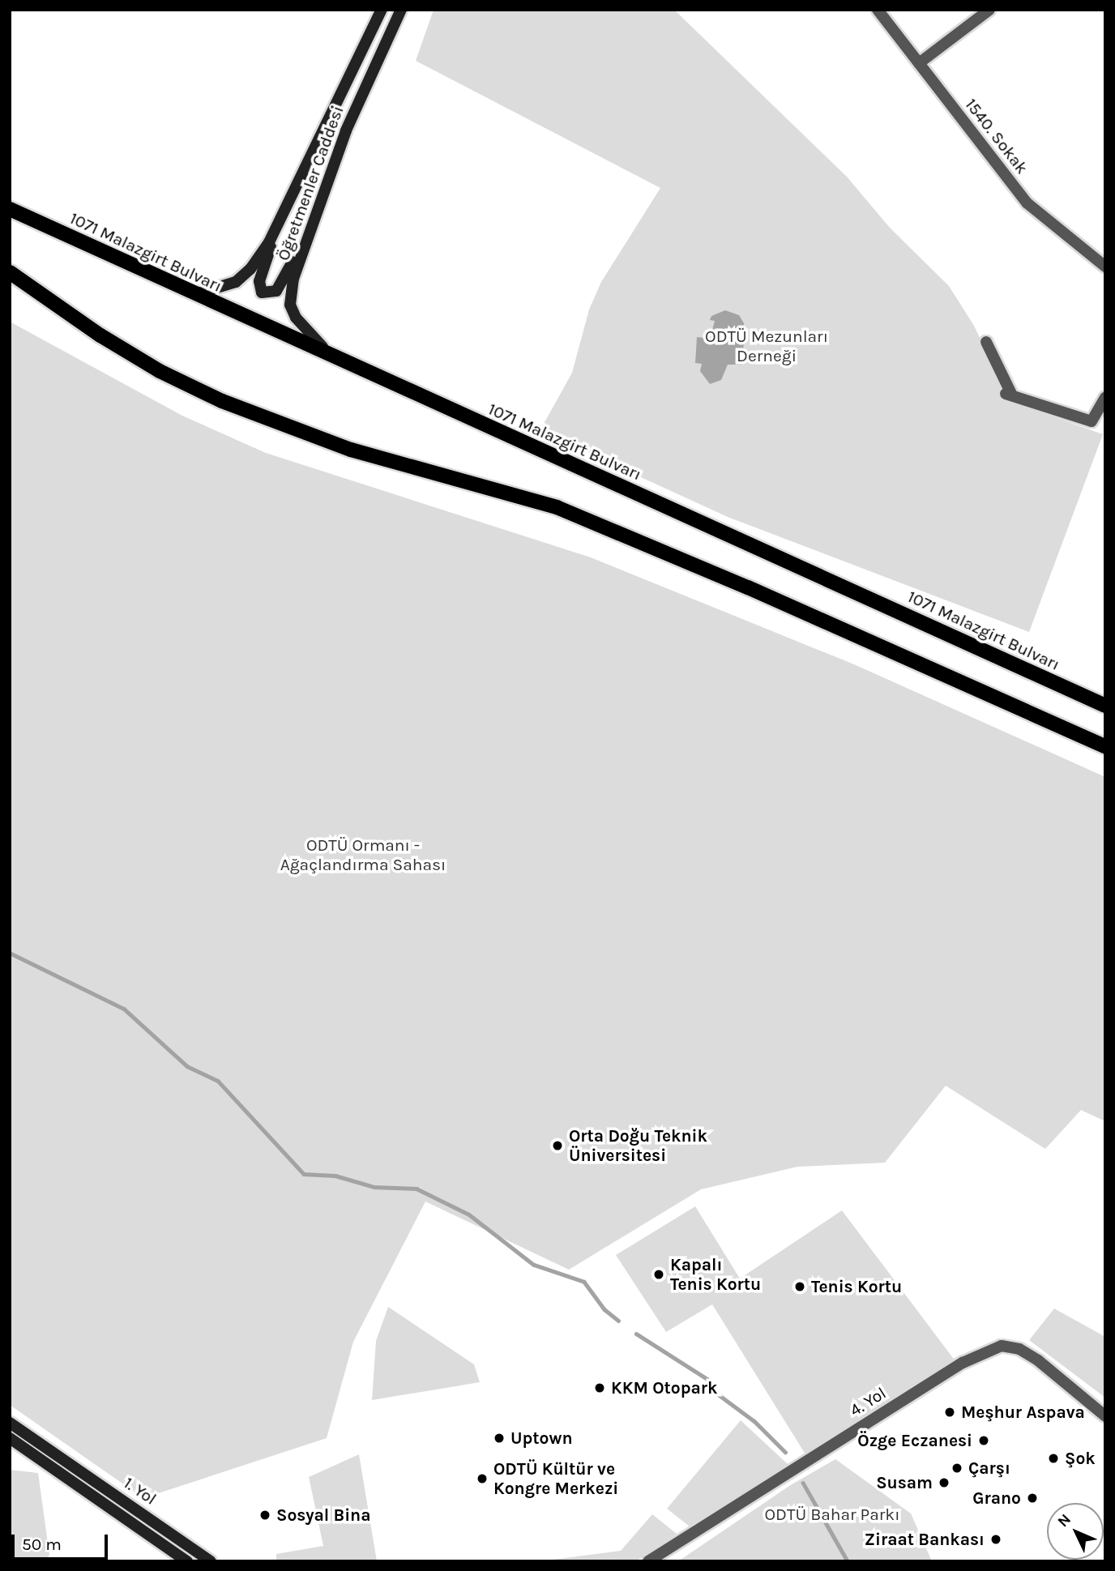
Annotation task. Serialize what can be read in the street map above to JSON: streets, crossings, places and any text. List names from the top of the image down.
{
  "streets": {
    "main road": ["Öğretmenler Caddesi", "1071 Malazgirt Bulvarı", "1. Yol"],
    "street": ["1540. Sokak", "4. Yol"]
  },
  "crossings": [
    ["Öğretmenler Caddesi", "1071 Malazgirt Bulvarı"]
  ],
  "parks": ["ODTÜ Mezunları Derneği", "ODTÜ Ormanı - Ağaçlandırma Sahası", "ODTÜ Bahar Parkı"],
  "places": [
    "Orta Doğu Teknik Üniversitesi",
    "Kapalı Tenis Kortu",
    "Tenis Kortu",
    "KKM Otopark",
    "Meşhur Aspava",
    "Uptown",
    "Özge Eczanesi",
    "Şok",
    "Çarşı",
    "ODTÜ Kültür ve Kongre Merkezi",
    "Susam",
    "Grano",
    "Sosyal Bina",
    "Ziraat Bankası"
  ],
  "scale_bar": "50 m",
  "north": "top left"
}
